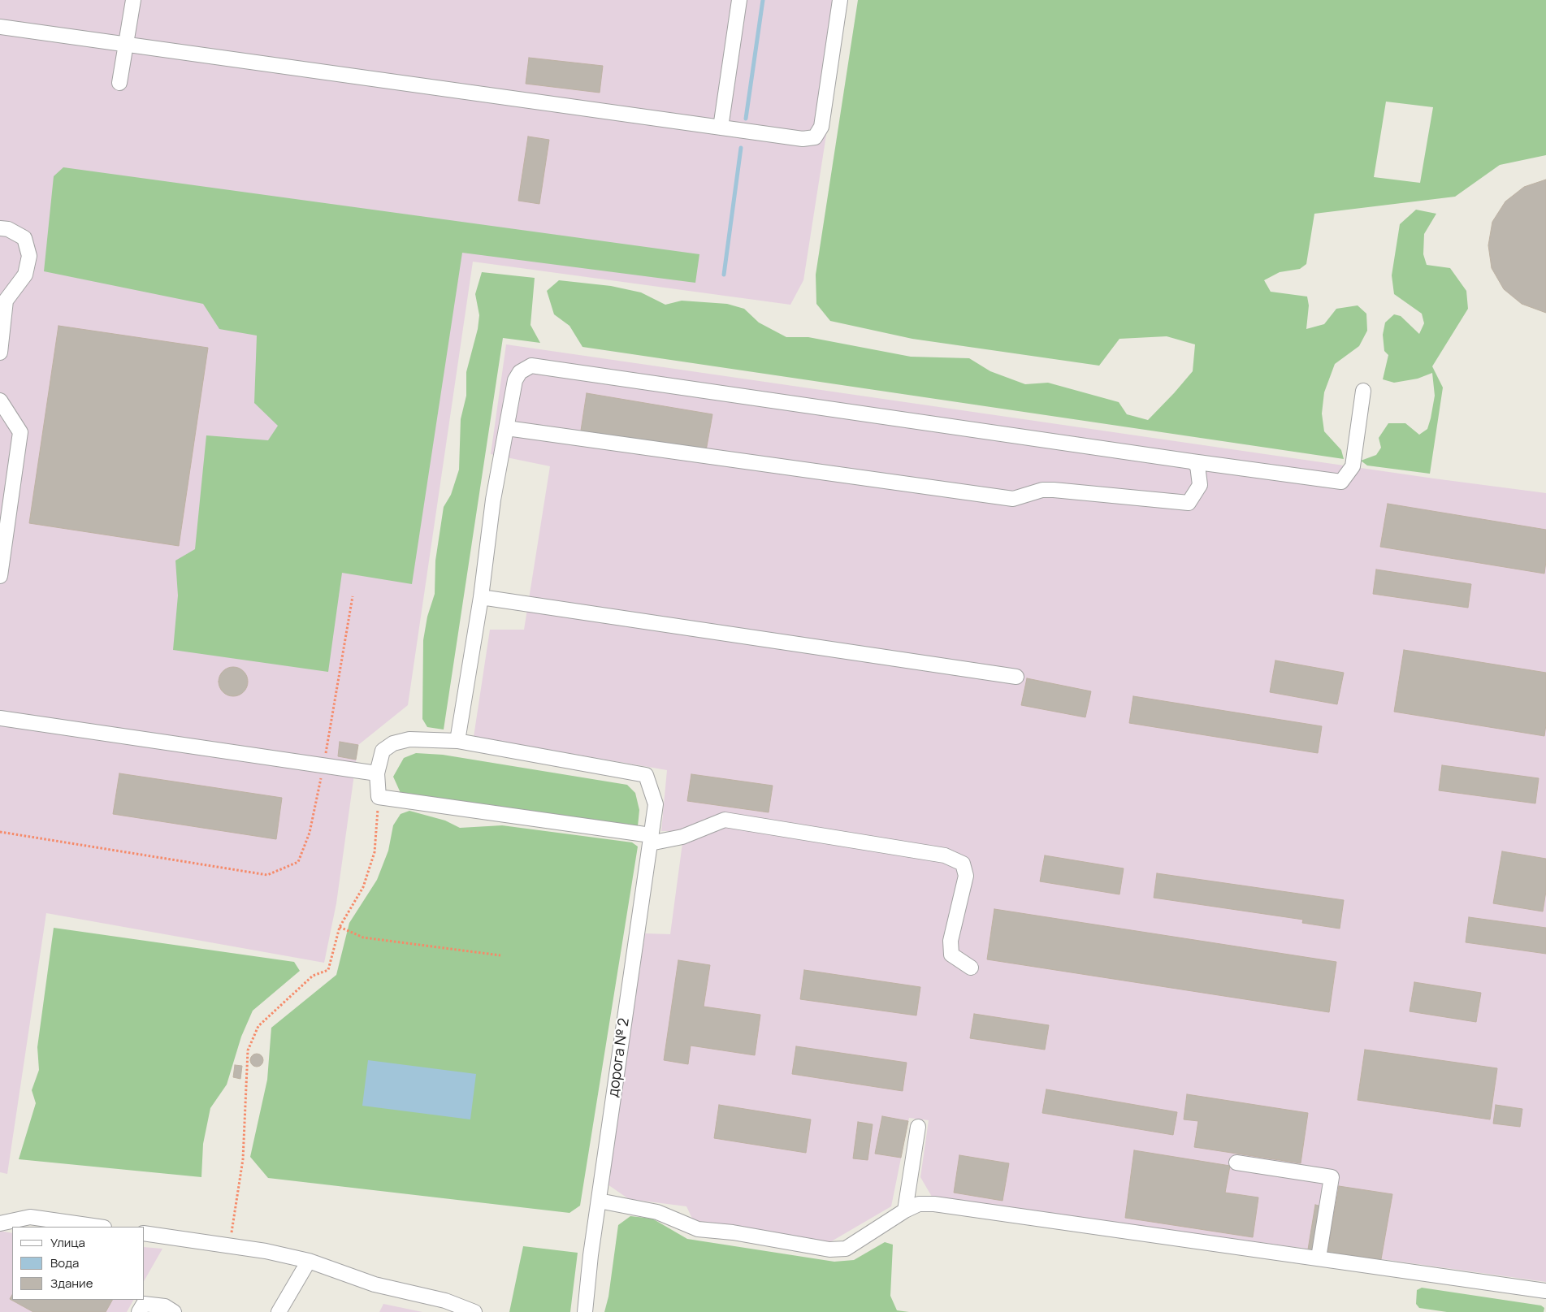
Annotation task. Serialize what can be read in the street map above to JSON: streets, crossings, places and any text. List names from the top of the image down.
{
  "streets": {
    "street": ["дорога № 2"]
  },
  "legend": ["Улица", "Вода", "Здание"]
}
